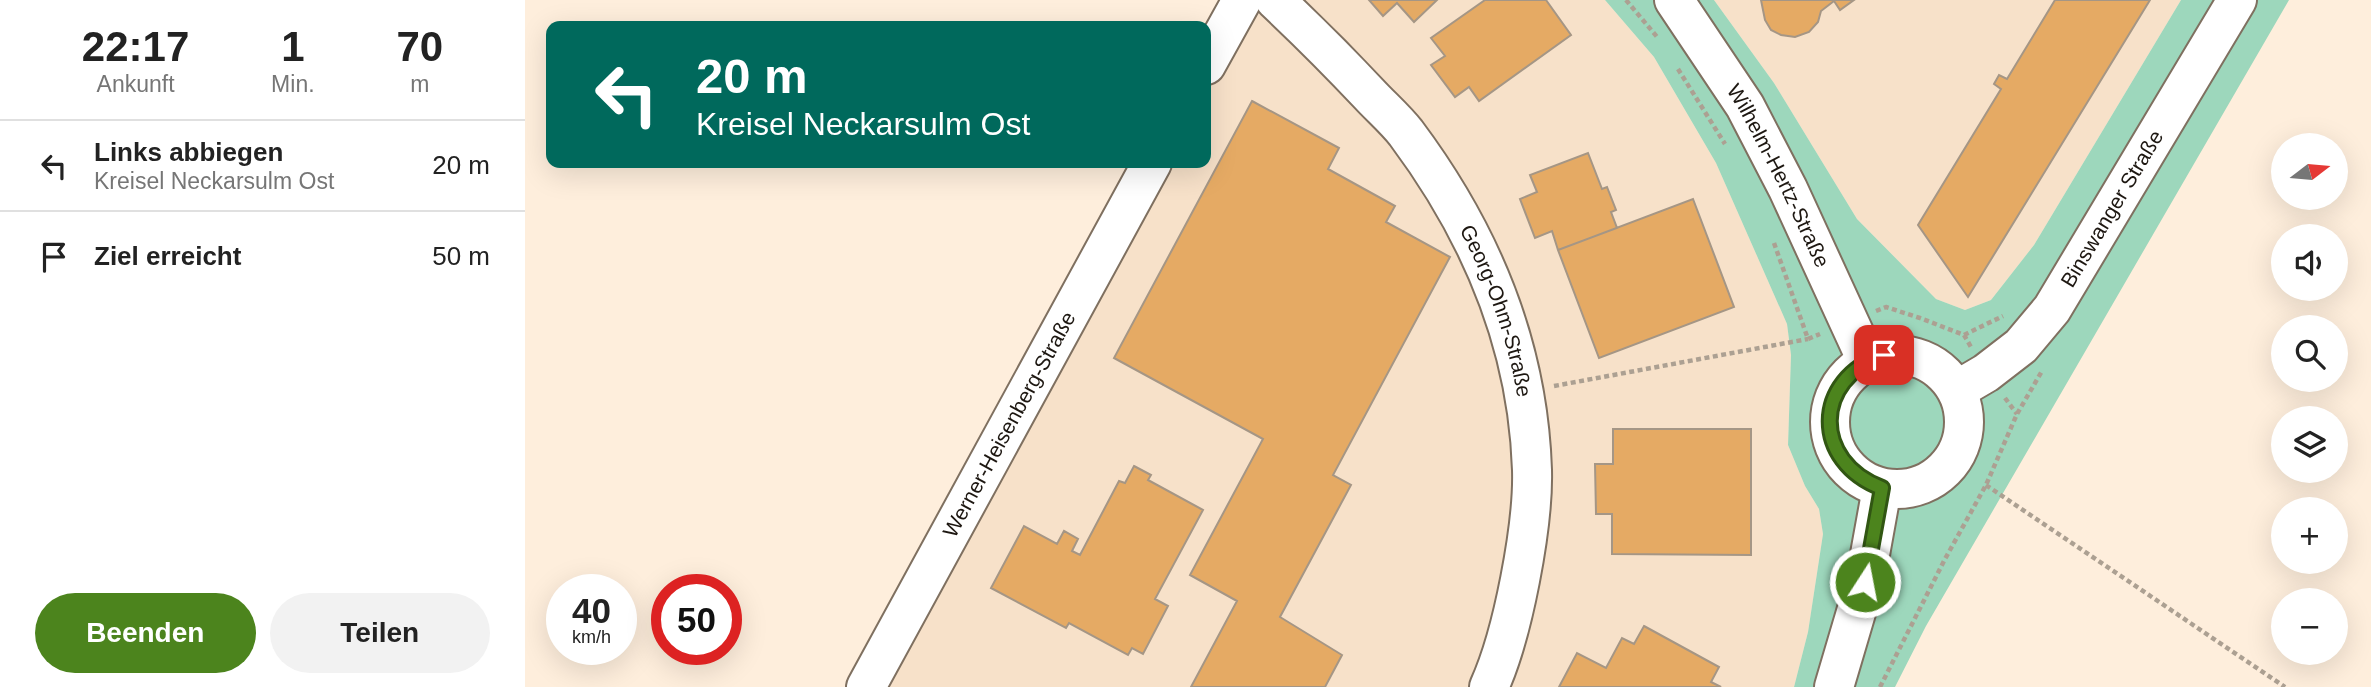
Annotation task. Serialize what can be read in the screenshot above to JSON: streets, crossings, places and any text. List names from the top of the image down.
{
  "streets": {
    "main road": [
      "Wilhelm-Hertz-Straße",
      "Binswanger Straße",
      "Georg-Ohm-Straße",
      "Werner-Heisenberg-Straße"
    ]
  },
  "crossings": [
    ["Wilhelm-Hertz-Straße", "Binswanger Straße"]
  ],
  "north": "right",
  "page": {
    "eta": [
      "22:17",
      "Ankunft",
      "1",
      "Min.",
      "70",
      "m"
    ],
    "turn": ["20 m", "Kreisel Neckarsulm Ost"],
    "list": [
      {
        "name": "Links abbiegen",
        "note": "Kreisel Neckarsulm Ost",
        "value": "20 m"
      },
      {
        "name": "Ziel erreicht",
        "value": "50 m"
      }
    ],
    "map_buttons": ["+", "−"],
    "speed": "40 km/h",
    "limit": "50",
    "buttons": ["Beenden", "Teilen"]
  }
}
